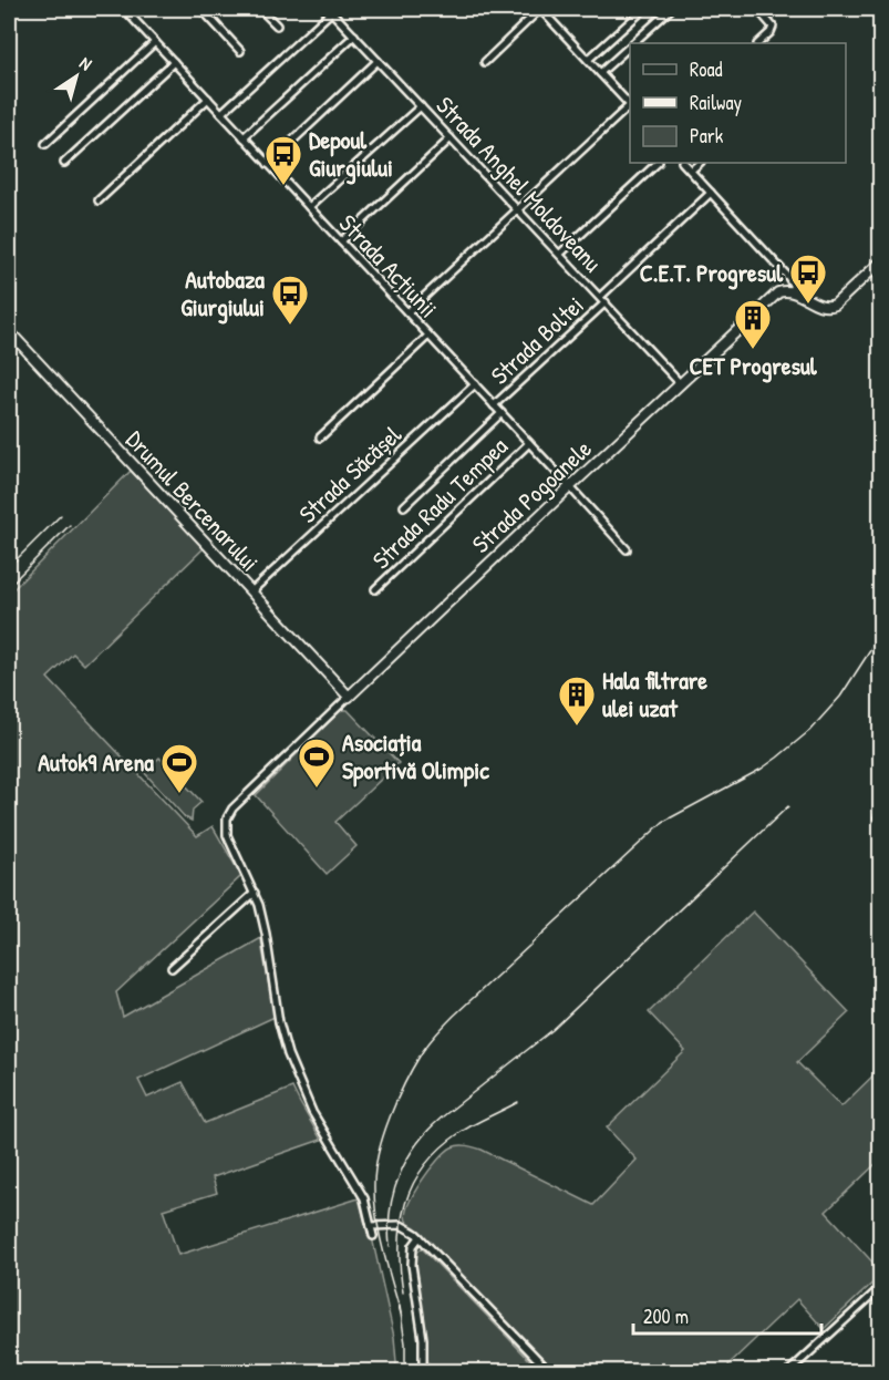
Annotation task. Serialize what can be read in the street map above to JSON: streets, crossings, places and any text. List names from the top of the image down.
{
  "streets": {
    "street": [
      "Strada Anghel Moldoveanu",
      "Strada Acțiunii",
      "Strada Boltei",
      "Strada Săcășel",
      "Strada Pogoanele",
      "Drumul Bercenarului",
      "Strada Radu Tempea"
    ]
  },
  "crossings": [
    ["Strada Anghel Moldoveanu", "Strada Boltei"],
    ["Strada Anghel Moldoveanu", "Strada Pogoanele"],
    ["Strada Acțiunii", "Strada Boltei"],
    ["Strada Acțiunii", "Strada Săcășel"],
    ["Strada Acțiunii", "Strada Pogoanele"],
    ["Strada Acțiunii", "Strada Radu Tempea"],
    ["Strada Săcășel", "Drumul Bercenarului"],
    ["Strada Pogoanele", "Drumul Bercenarului"]
  ],
  "places": {
    "bus stop": ["Depoul Giurgiului", "C.E.T. Progresul", "Autobaza Giurgiului"],
    "building": ["CET Progresul", "Hala filtrare ulei uzat"],
    "sports": ["Asociația Sportivă Olimpic", "Autok9 Arena"]
  },
  "legend": ["Road", "Railway", "Park"],
  "scale_bar": "200 m",
  "north": "top right"
}
